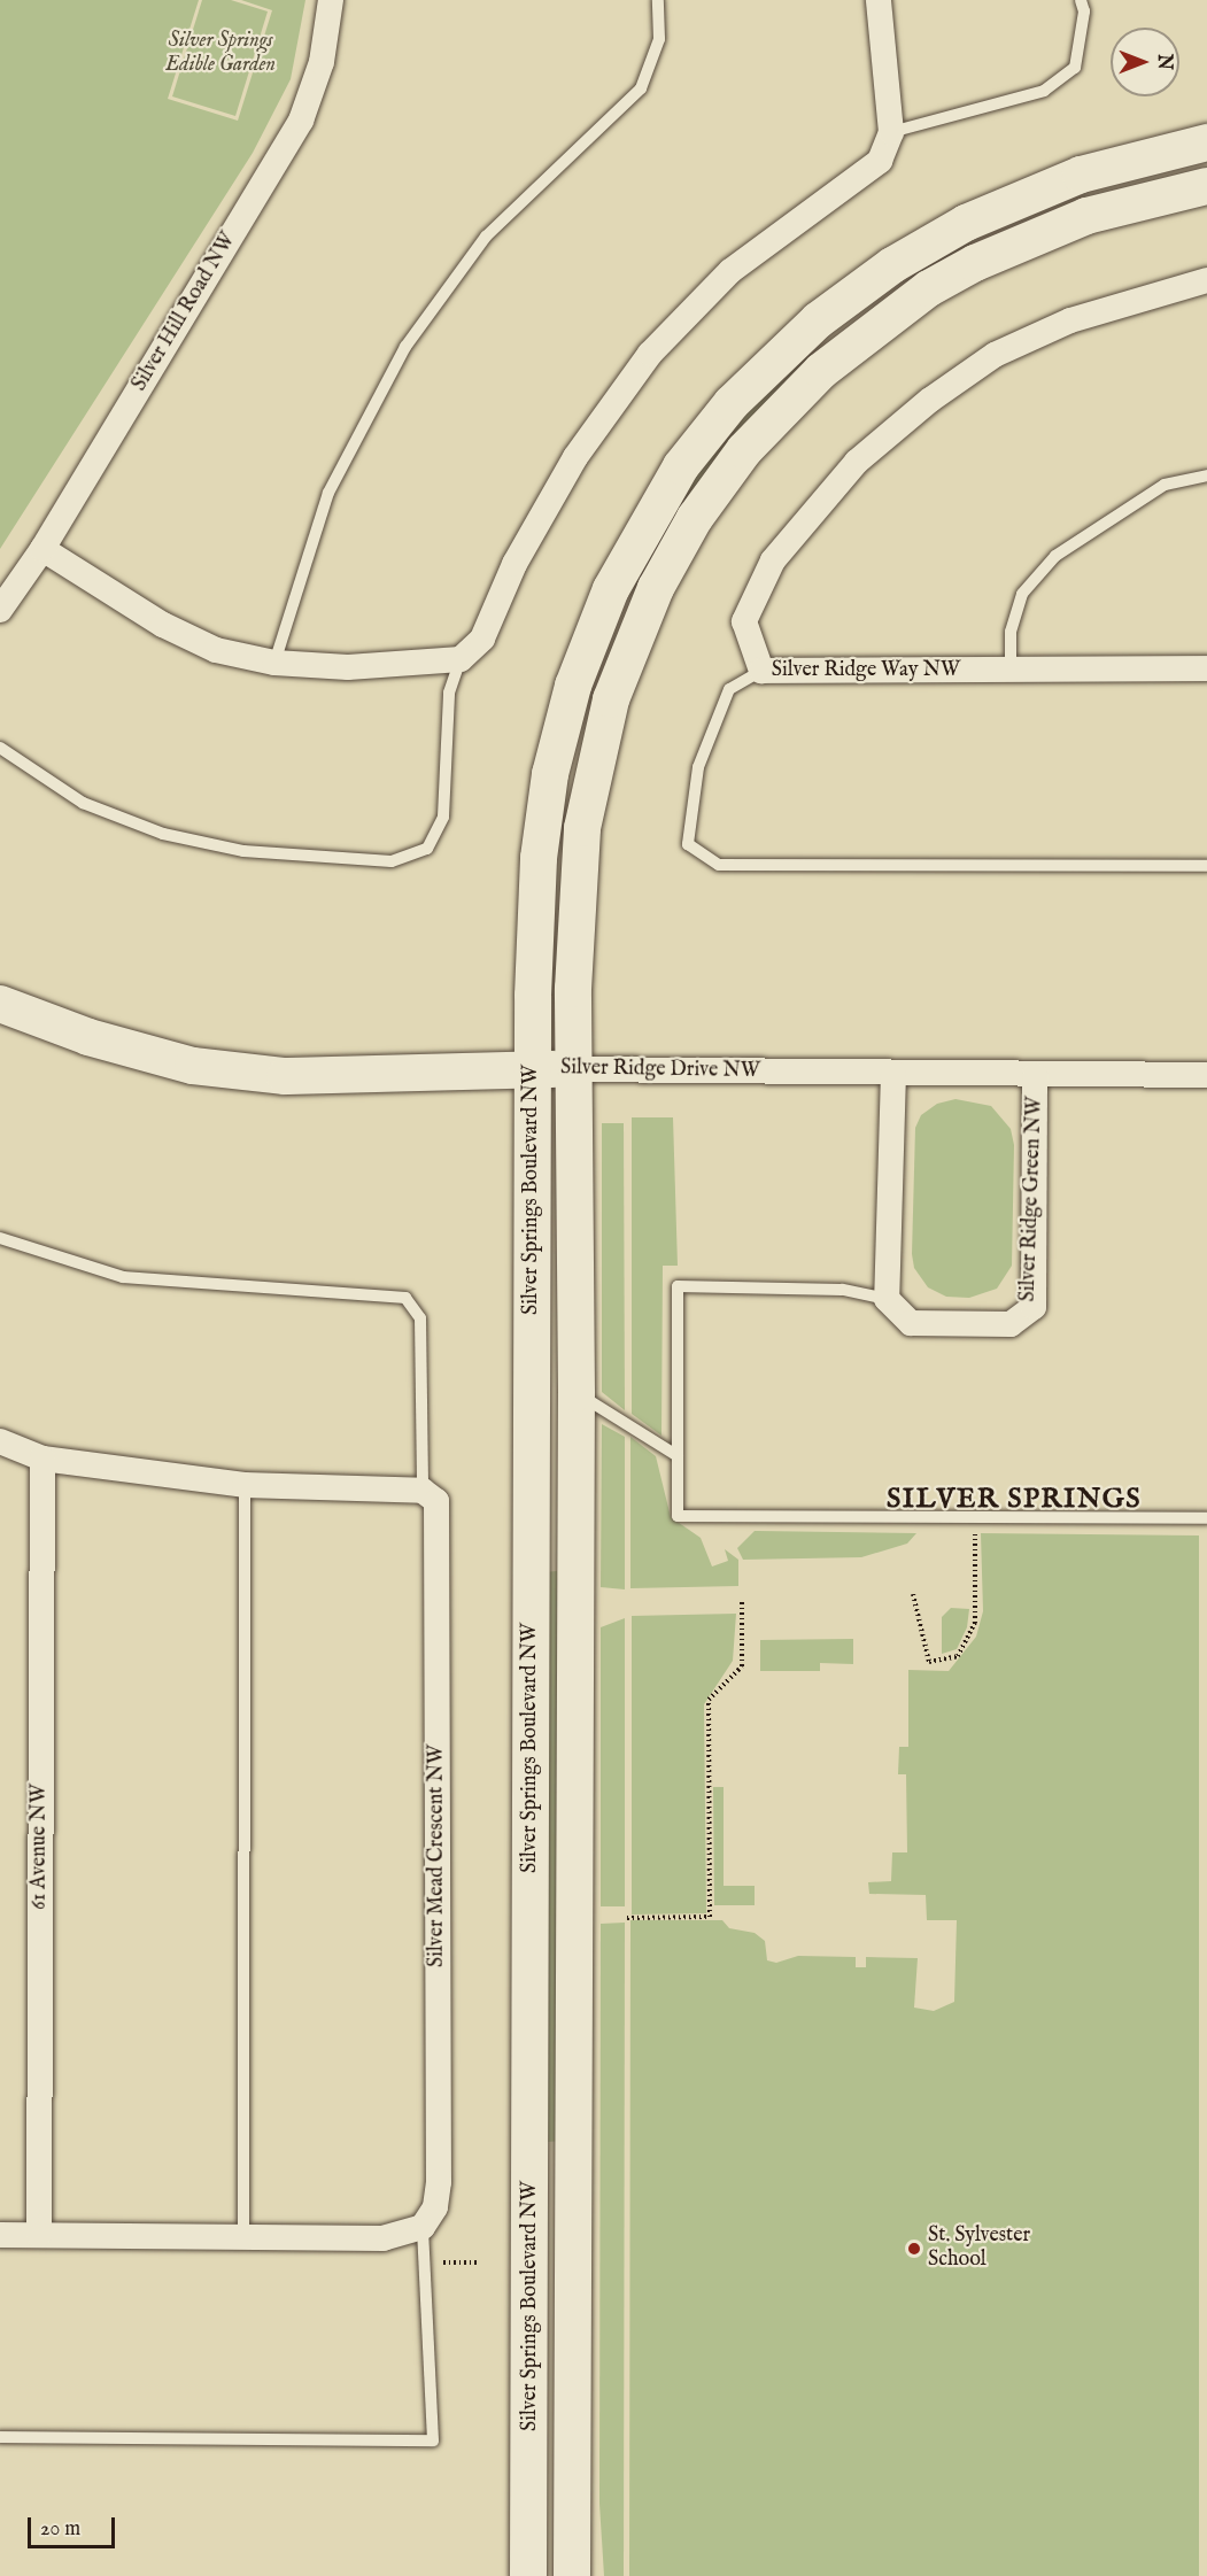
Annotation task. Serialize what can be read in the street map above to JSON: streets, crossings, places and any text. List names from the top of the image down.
{
  "streets": {
    "street": [
      "Silver Hill Road NW",
      "Silver Ridge Way NW",
      "Silver Ridge Drive NW",
      "Silver Springs Boulevard NW",
      "Silver Ridge Green NW",
      "61 Avenue NW",
      "Silver Mead Crescent NW"
    ]
  },
  "crossings": [
    ["Silver Ridge Drive NW", "Silver Springs Boulevard NW"],
    ["Silver Ridge Drive NW", "Silver Ridge Green NW"]
  ],
  "districts": ["SILVER SPRINGS"],
  "parks": ["Silver Springs Edible Garden"],
  "places": ["St. Sylvester School"],
  "scale_bar": "20 m",
  "north": "right"
}
